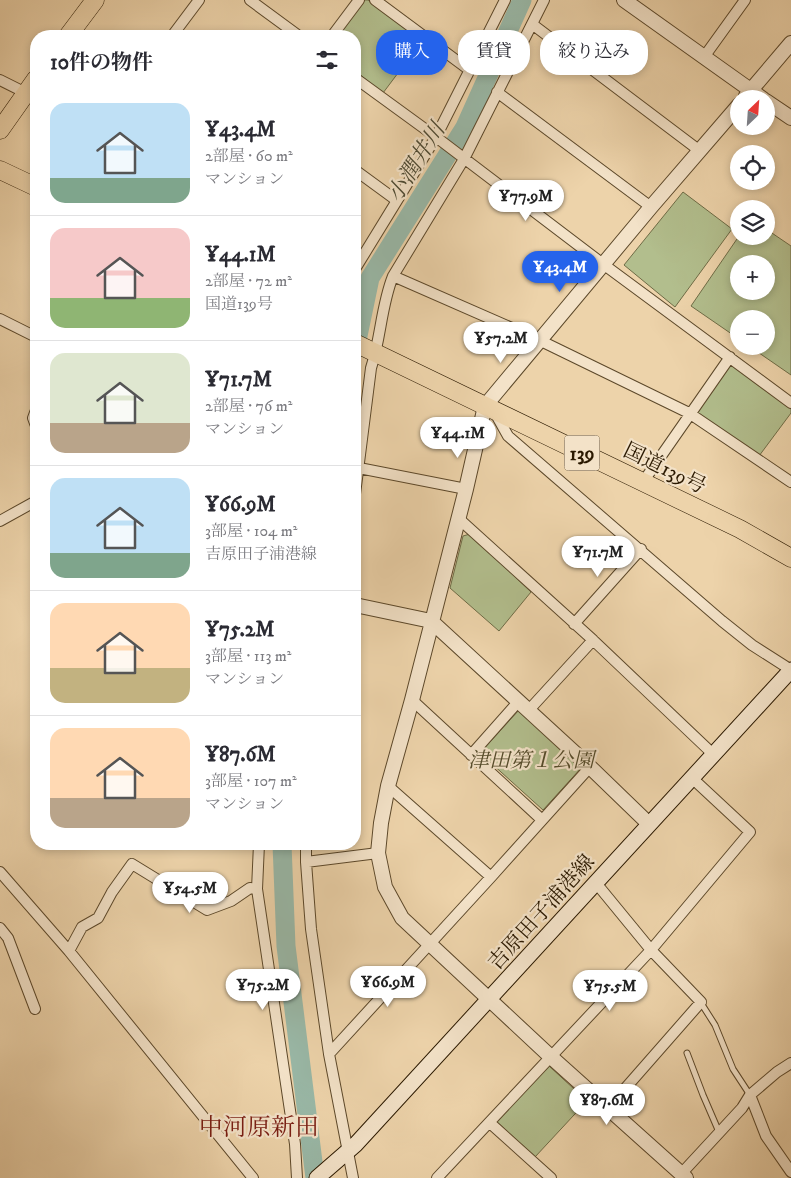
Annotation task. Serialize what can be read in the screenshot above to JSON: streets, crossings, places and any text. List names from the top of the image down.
{
  "streets": {
    "highway": ["139", "国道139号"],
    "main road": ["吉原田子浦港線"]
  },
  "districts": ["中河原新田"],
  "water": ["小潤井川"],
  "parks": ["津田第１公園"],
  "north": "top right",
  "page": {
    "chip": ["購入", "賃貸", "絞り込み"],
    "heading": "10件の物件",
    "map_buttons": ["+", "−"],
    "list": [
      {
        "name": "¥43.4M",
        "note": "2部屋 · 60 m² · マンション"
      },
      {
        "name": "¥44.1M",
        "note": "2部屋 · 72 m² · 国道139号"
      },
      {
        "name": "¥71.7M",
        "note": "2部屋 · 76 m² · マンション"
      },
      {
        "name": "¥66.9M",
        "note": "3部屋 · 104 m² · 吉原田子浦港線"
      },
      {
        "name": "¥75.2M",
        "note": "3部屋 · 113 m² · マンション"
      },
      {
        "name": "¥87.6M",
        "note": "3部屋 · 107 m² · マンション"
      }
    ],
    "price": [
      "¥77.9M",
      "¥43.4M",
      "¥57.2M",
      "¥44.1M",
      "¥71.7M",
      "¥54.5M",
      "¥66.9M",
      "¥75.2M",
      "¥75.5M",
      "¥87.6M"
    ]
  }
}
